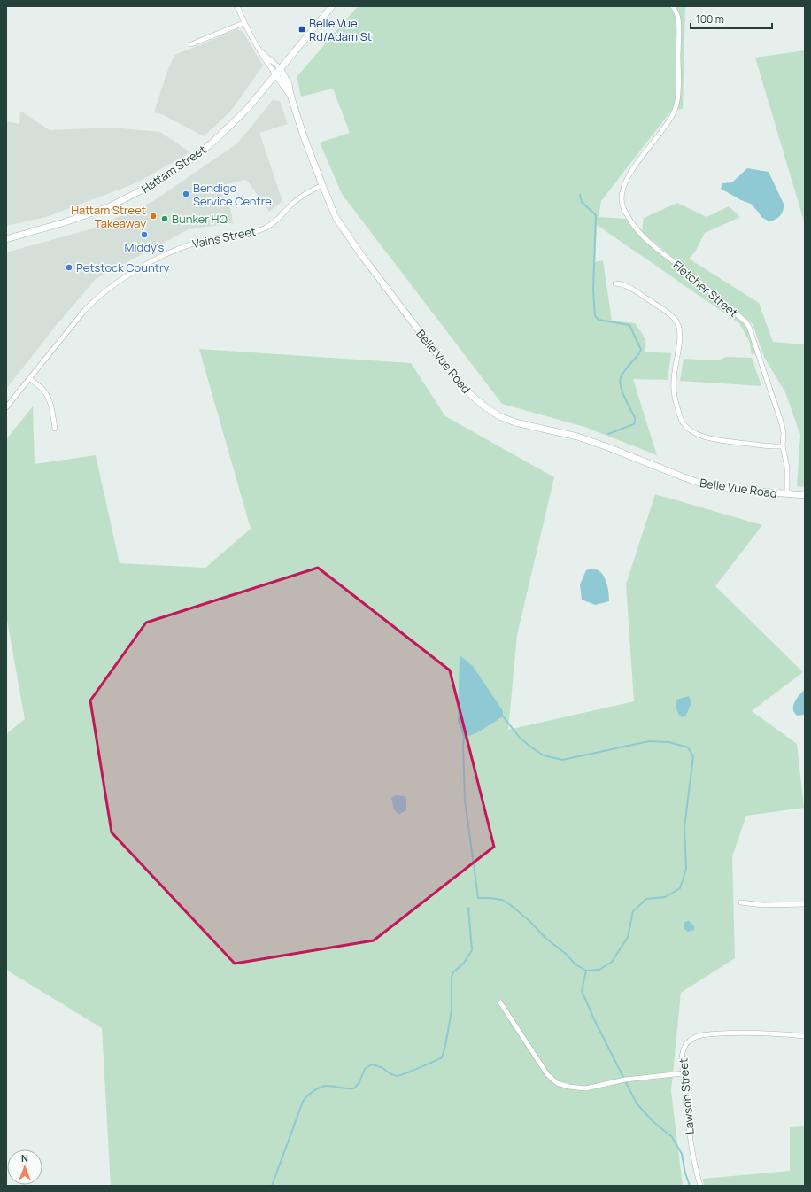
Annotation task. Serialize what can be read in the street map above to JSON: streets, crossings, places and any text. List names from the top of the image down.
{
  "streets": {
    "street": [
      "Hattam Street",
      "Vains Street",
      "Fletcher Street",
      "Belle Vue Road",
      "Lawson Street"
    ]
  },
  "crossings": [
    ["Hattam Street", "Belle Vue Road"],
    ["Vains Street", "Belle Vue Road"],
    ["Fletcher Street", "Belle Vue Road"]
  ],
  "places": {
    "transit": ["Belle Vue Rd/Adam St"],
    "other": [
      "Bendigo Service Centre",
      "Hattam Street Takeaway",
      "Bunker HQ",
      "Middy's",
      "Petstock Country"
    ]
  },
  "scale_bar": "100 m",
  "north": "top"
}
